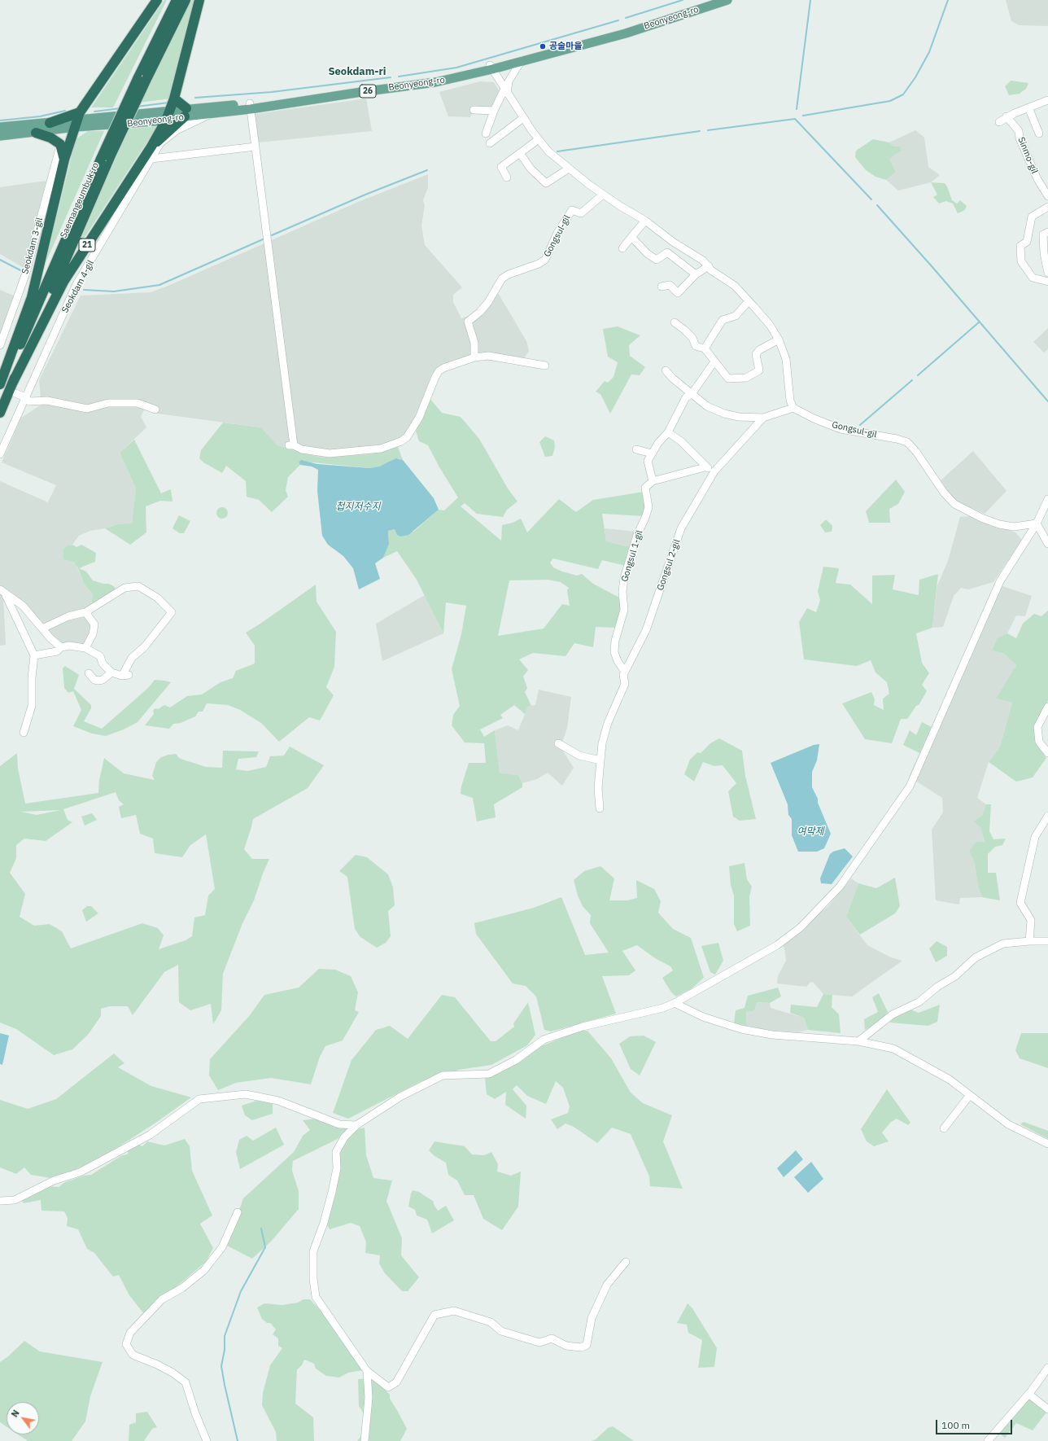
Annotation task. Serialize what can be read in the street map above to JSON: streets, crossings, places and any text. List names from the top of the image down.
{
  "streets": {
    "highway": ["Saemangeumbuk-ro", "21"],
    "main road": ["Beonyeong-ro", "26"],
    "street": [
      "Sinmo-gil",
      "Gongsul-gil",
      "Seokdam 3-gil",
      "Seokdam 4-gil",
      "Gongsul 1-gil",
      "Gongsul 2-gil"
    ]
  },
  "crossings": [
    ["Beonyeong-ro", "21"],
    ["Beonyeong-ro", "Seokdam 4-gil"],
    ["Saemangeumbuk-ro", "21"],
    ["Gongsul-gil", "Gongsul 2-gil"],
    ["Gongsul 1-gil", "Gongsul 2-gil"]
  ],
  "districts": ["Seokdam-ri"],
  "water": ["첩지저수지", "여막제"],
  "places": ["공술마을"],
  "scale_bar": "100 m",
  "north": "top left"
}
